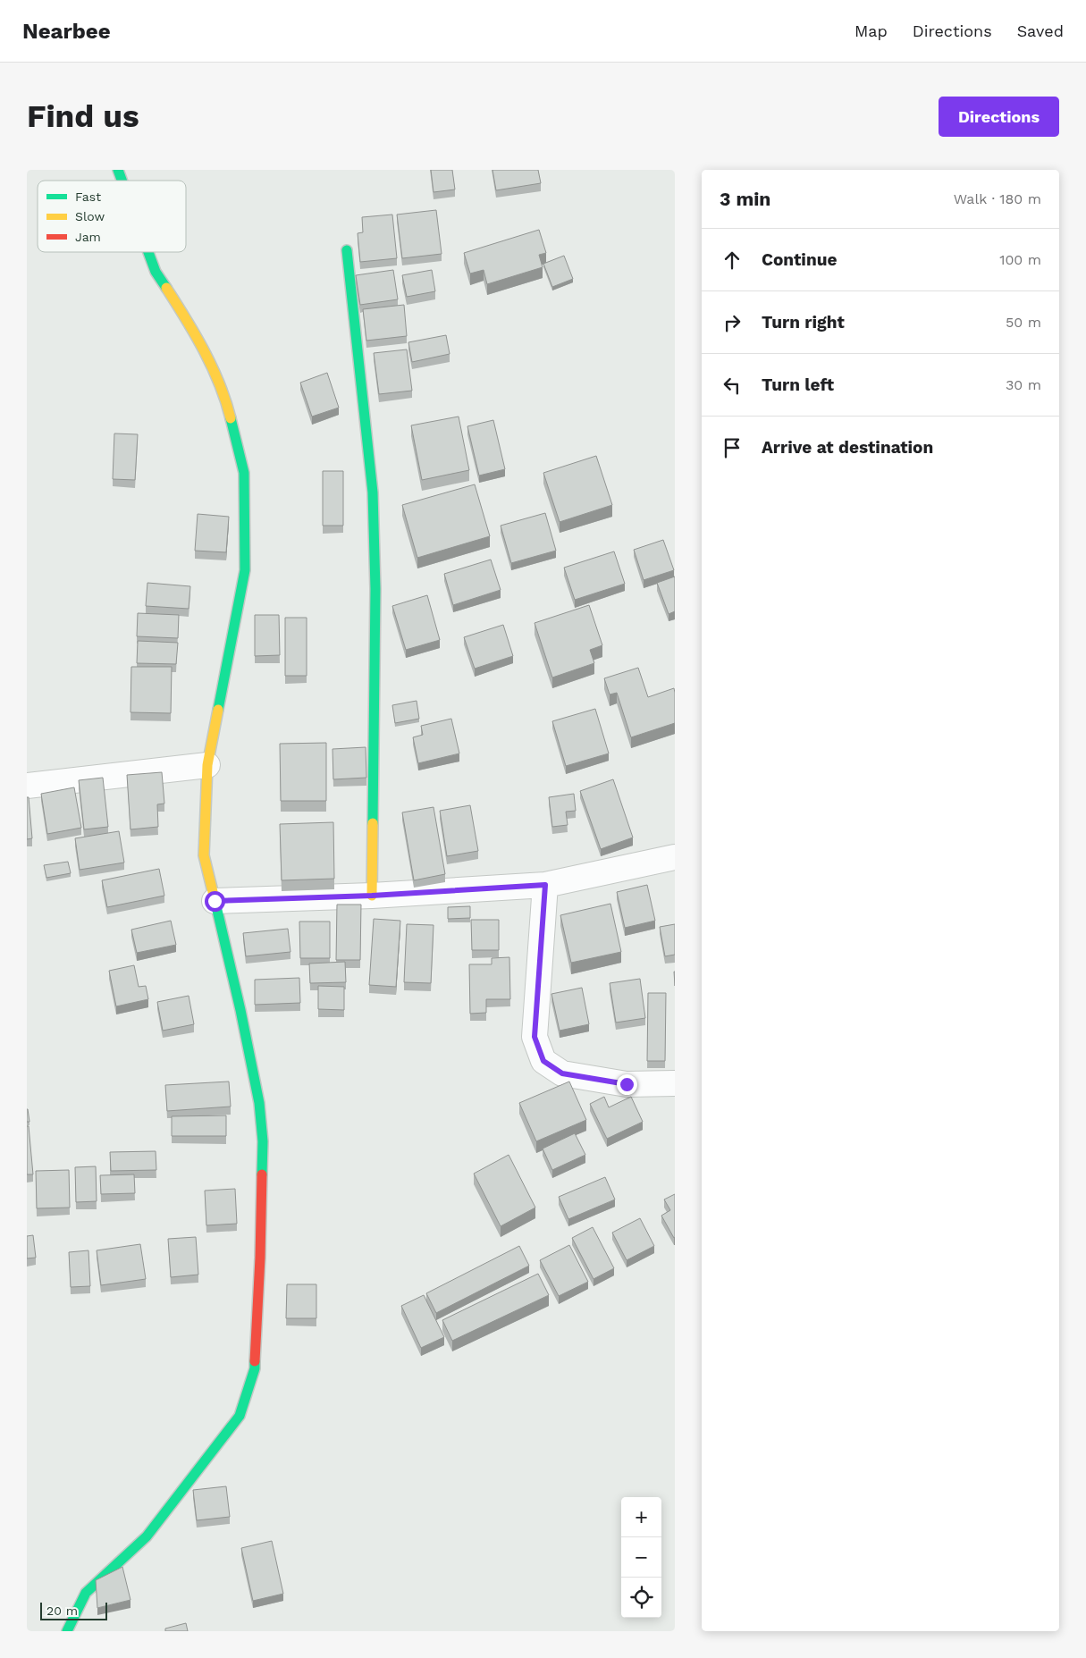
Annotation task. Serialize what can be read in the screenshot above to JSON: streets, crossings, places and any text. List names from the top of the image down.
{
  "legend": ["Fast", "Slow", "Jam"],
  "scale_bar": "20 m",
  "page": {
    "header": "Nearbee",
    "nav": ["Map", "Directions", "Saved"],
    "buttons": "Directions",
    "title": "Find us",
    "heading": ["3 min", "Walk · 180 m"],
    "list": [
      ["Continue", "100 m"],
      ["Turn right", "50 m"],
      ["Turn left", "30 m"],
      "Arrive at destination"
    ],
    "map_buttons": ["+", "−"],
    "scale": "20 m"
  }
}
